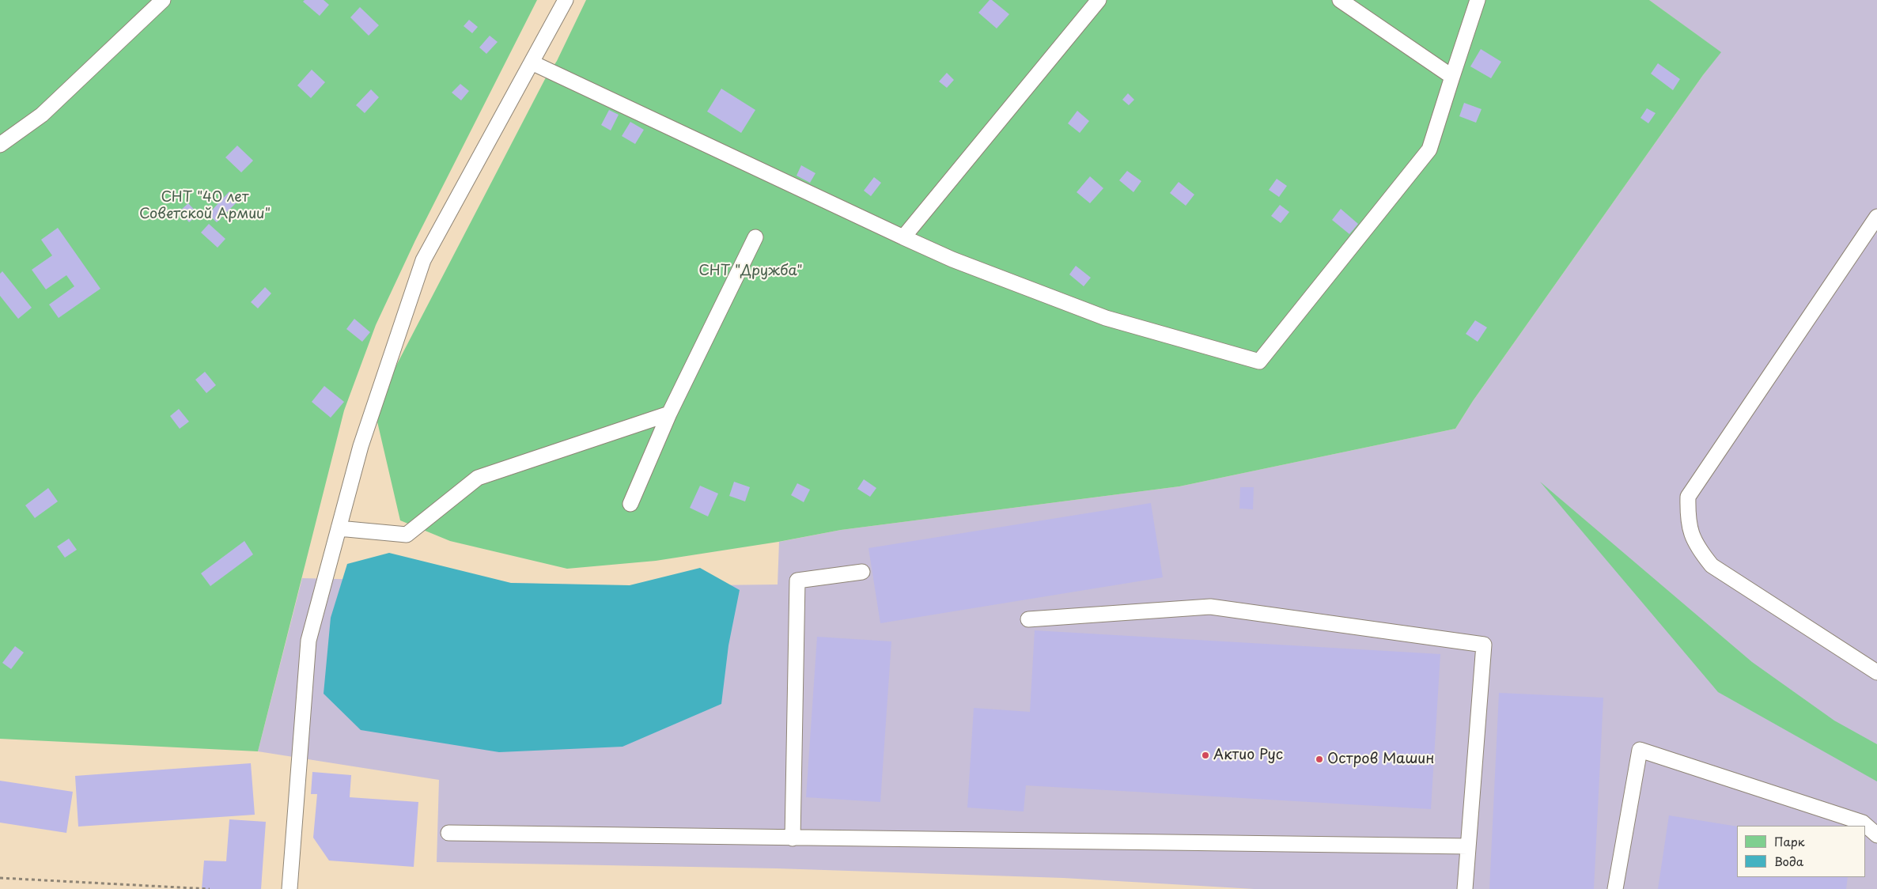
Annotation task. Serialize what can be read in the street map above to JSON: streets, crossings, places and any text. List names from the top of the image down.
{
  "parks": ["СНТ \"40 лет Советской Армии\"", "СНТ \"Дружба\""],
  "places": ["Актио Рус", "Остров Машин"],
  "legend": ["Парк", "Вода"]
}
